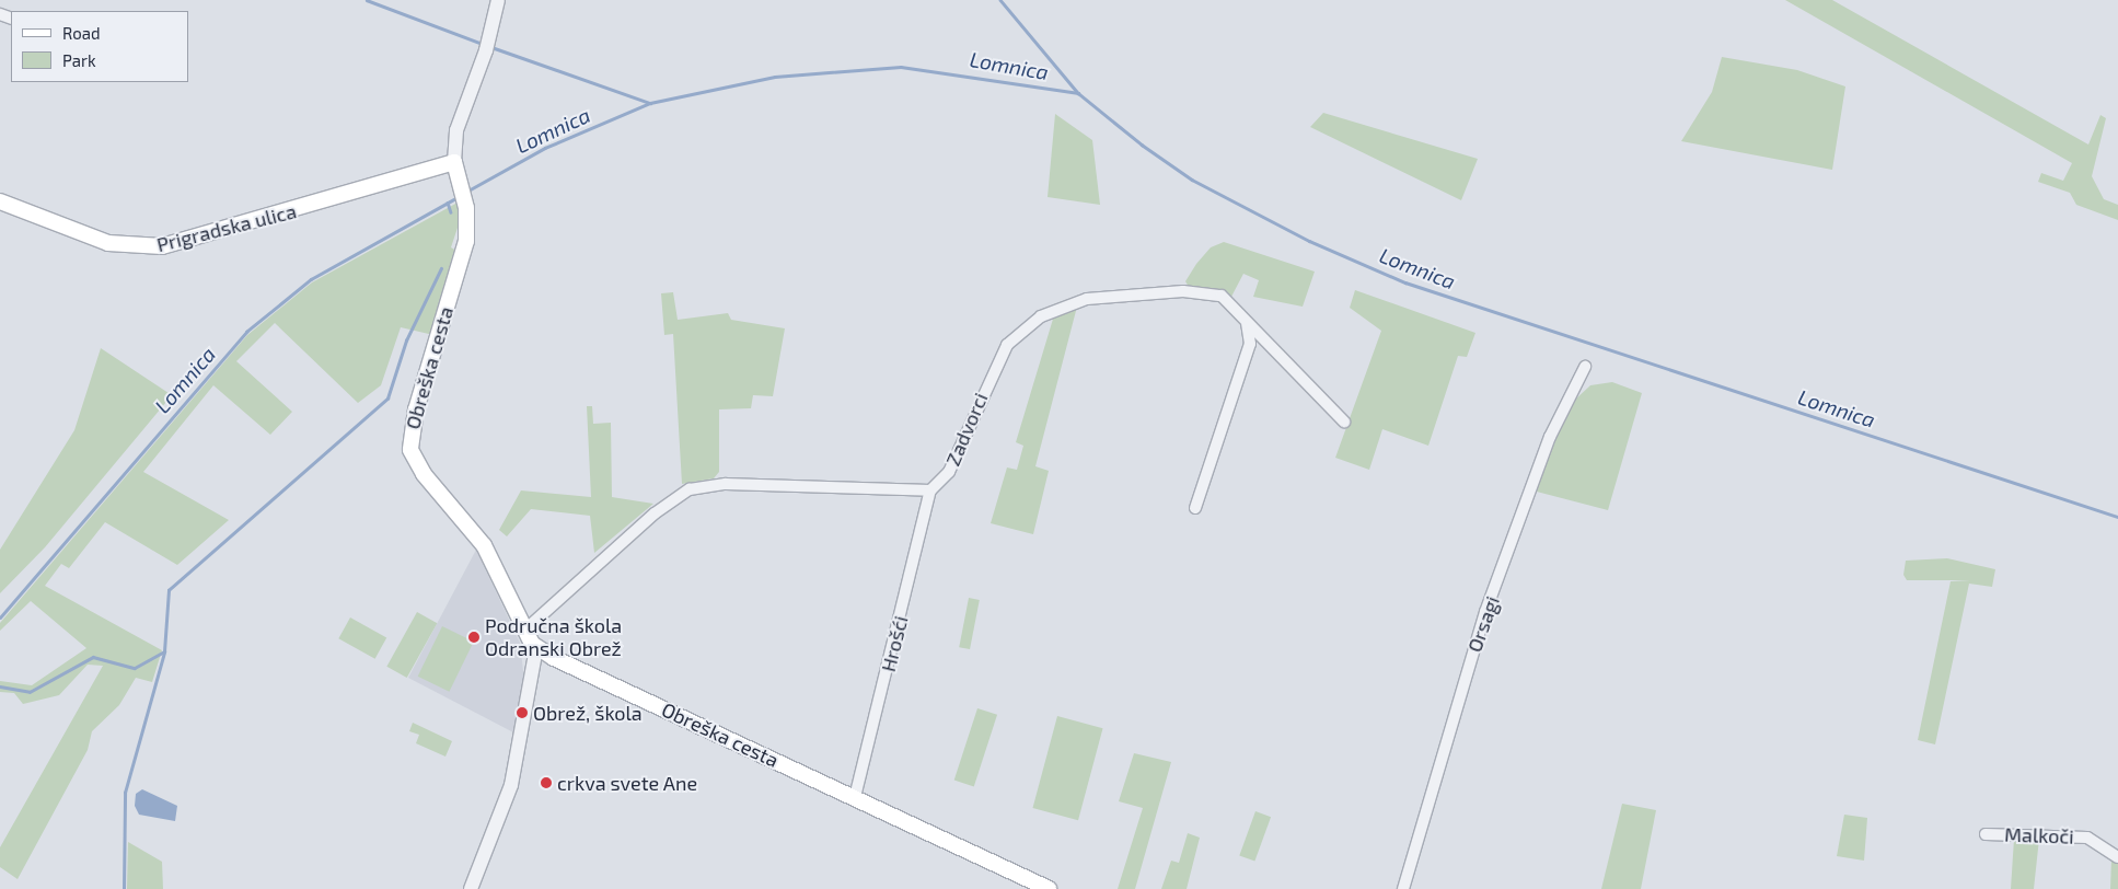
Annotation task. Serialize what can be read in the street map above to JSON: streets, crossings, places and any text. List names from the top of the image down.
{
  "streets": {
    "main road": ["Prigradska ulica", "Obreška cesta"],
    "street": [
      "Zadvorci",
      "Orsagi",
      "Hrošći",
      "Malkoči"
    ]
  },
  "crossings": [
    ["Prigradska ulica", "Obreška cesta"],
    ["Obreška cesta", "Hrošći"],
    ["Zadvorci", "Hrošći"]
  ],
  "water": ["Lomnica"],
  "places": ["Područna škola Odranski Obrež", "Obrež, škola", "crkva svete Ane"],
  "legend": ["Road", "Park"]
}
